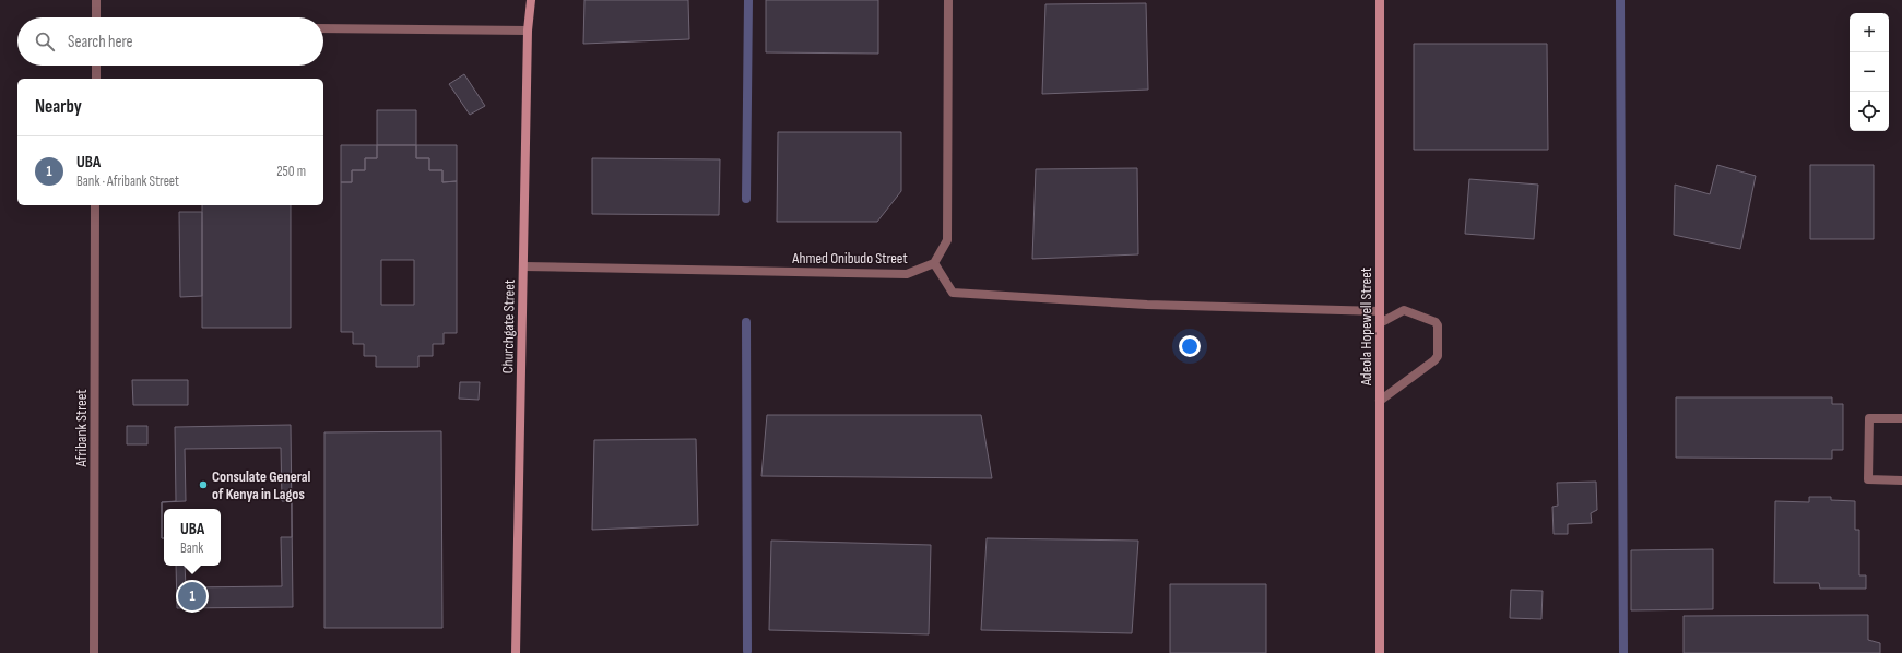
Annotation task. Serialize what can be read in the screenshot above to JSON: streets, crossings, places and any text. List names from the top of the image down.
{
  "streets": {
    "street": [
      "Ahmed Onibudo Street",
      "Churchgate Street",
      "Adeola Hopewell Street",
      "Afribank Street"
    ]
  },
  "crossings": [
    ["Ahmed Onibudo Street", "Churchgate Street"]
  ],
  "places": ["Consulate General of Kenya in Lagos"],
  "page": {
    "map_buttons": ["+", "−"],
    "search": "Search here",
    "heading": "Nearby",
    "list": [
      {
        "mark": "1",
        "name": "UBA",
        "note": "Bank · Afribank Street",
        "value": "250 m"
      }
    ],
    "popup": ["UBA", "Bank"],
    "pins": "1"
  }
}
